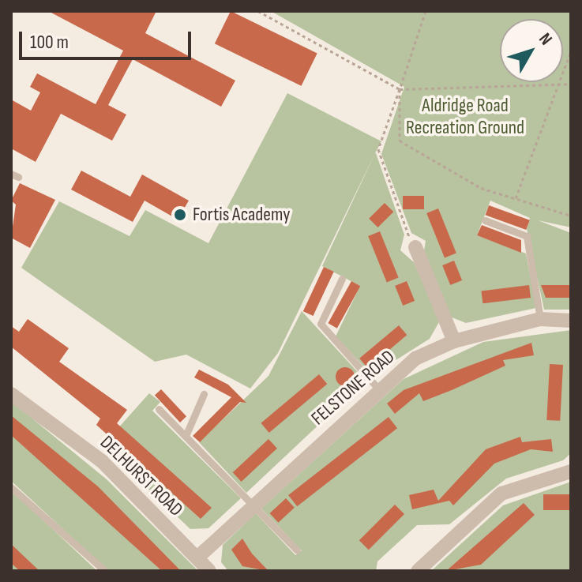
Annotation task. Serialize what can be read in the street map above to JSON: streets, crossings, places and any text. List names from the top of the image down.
{
  "streets": {
    "street": ["FELSTONE ROAD", "DELHURST ROAD"]
  },
  "crossings": [
    ["FELSTONE ROAD", "DELHURST ROAD"]
  ],
  "parks": ["Aldridge Road Recreation Ground"],
  "places": ["Fortis Academy"],
  "scale_bar": "100 m",
  "north": "top right"
}
